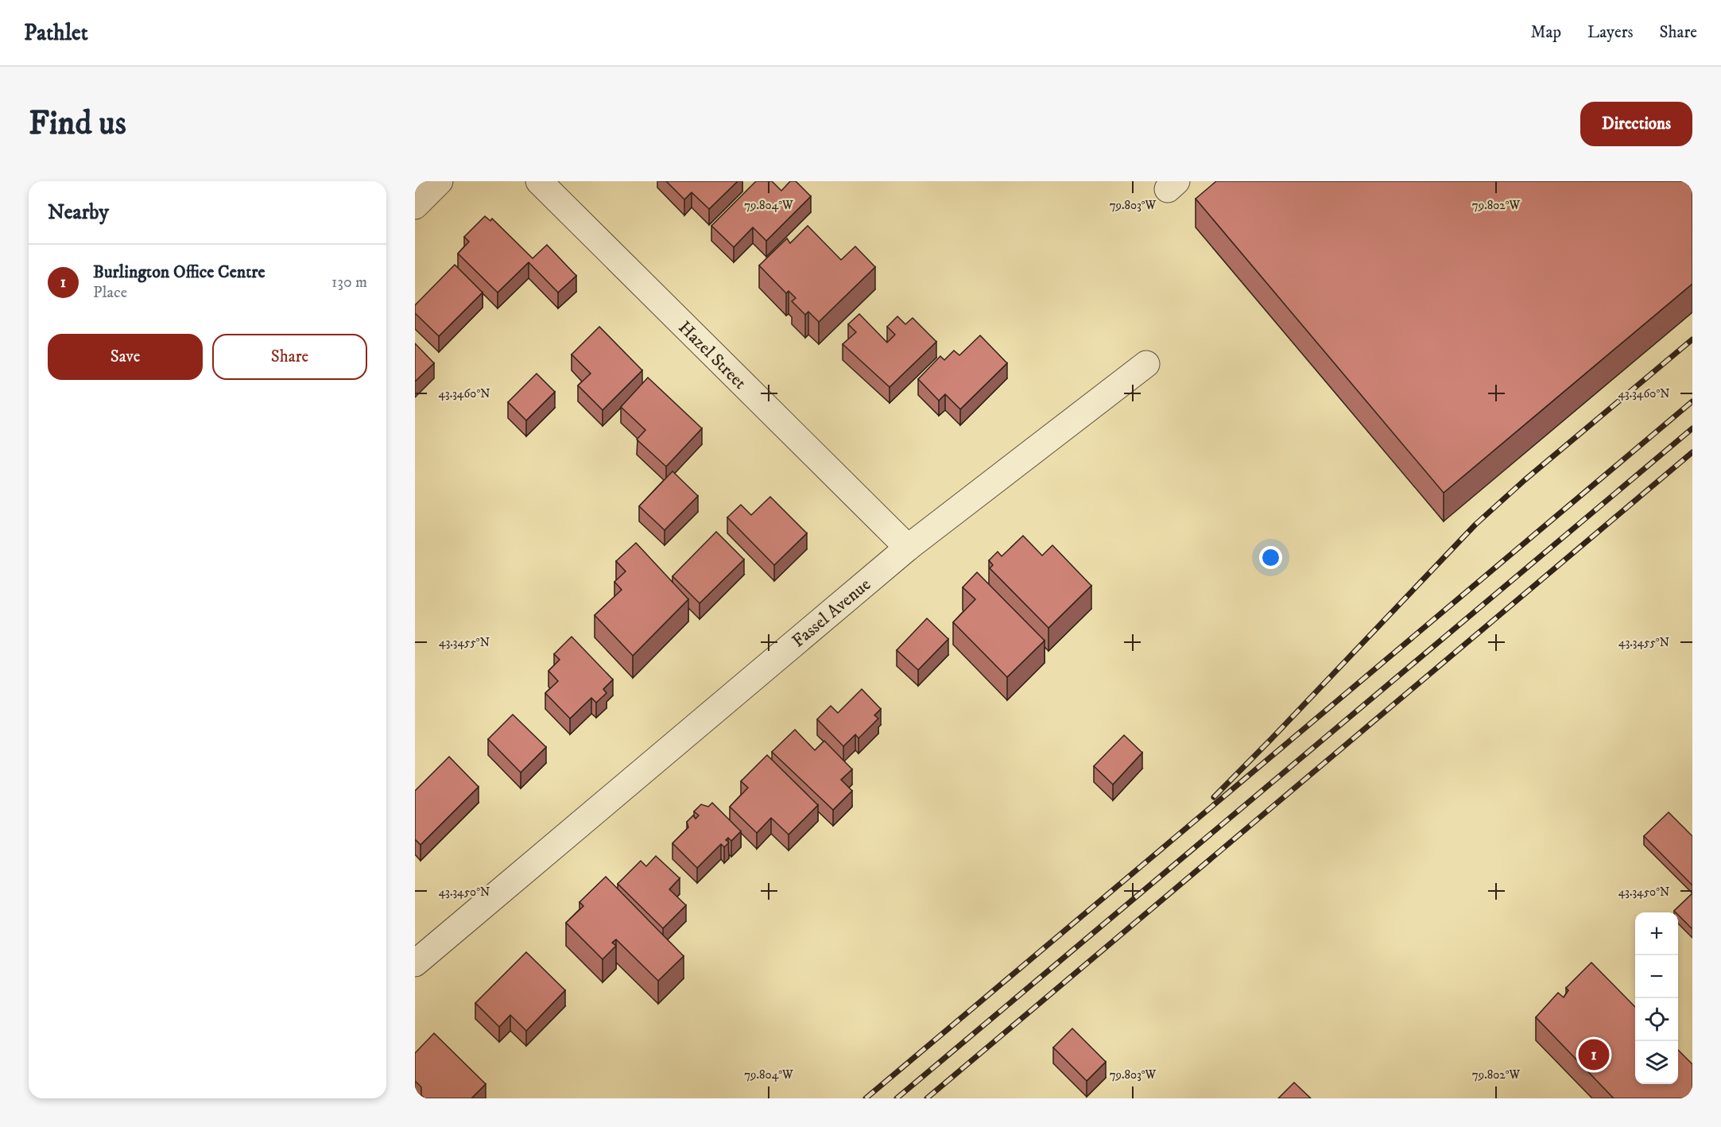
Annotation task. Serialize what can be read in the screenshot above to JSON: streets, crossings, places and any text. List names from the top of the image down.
{
  "streets": {
    "street": ["Hazel Street", "Fassel Avenue"]
  },
  "crossings": [
    ["Hazel Street", "Fassel Avenue"]
  ],
  "page": {
    "header": "Pathlet",
    "nav": ["Map", "Layers", "Share"],
    "buttons": [
      "Directions",
      ["Save", "Share"]
    ],
    "title": "Find us",
    "heading": "Nearby",
    "list": [
      {
        "mark": "1",
        "name": "Burlington Office Centre",
        "note": "Place",
        "value": "130 m"
      }
    ],
    "map_buttons": ["+", "−"],
    "pins": "1"
  },
  "coordinates": [
    "79.804°W",
    "79.803°W",
    "79.802°W",
    "43.3460°N",
    "43.3455°N",
    "43.3450°N"
  ]
}
